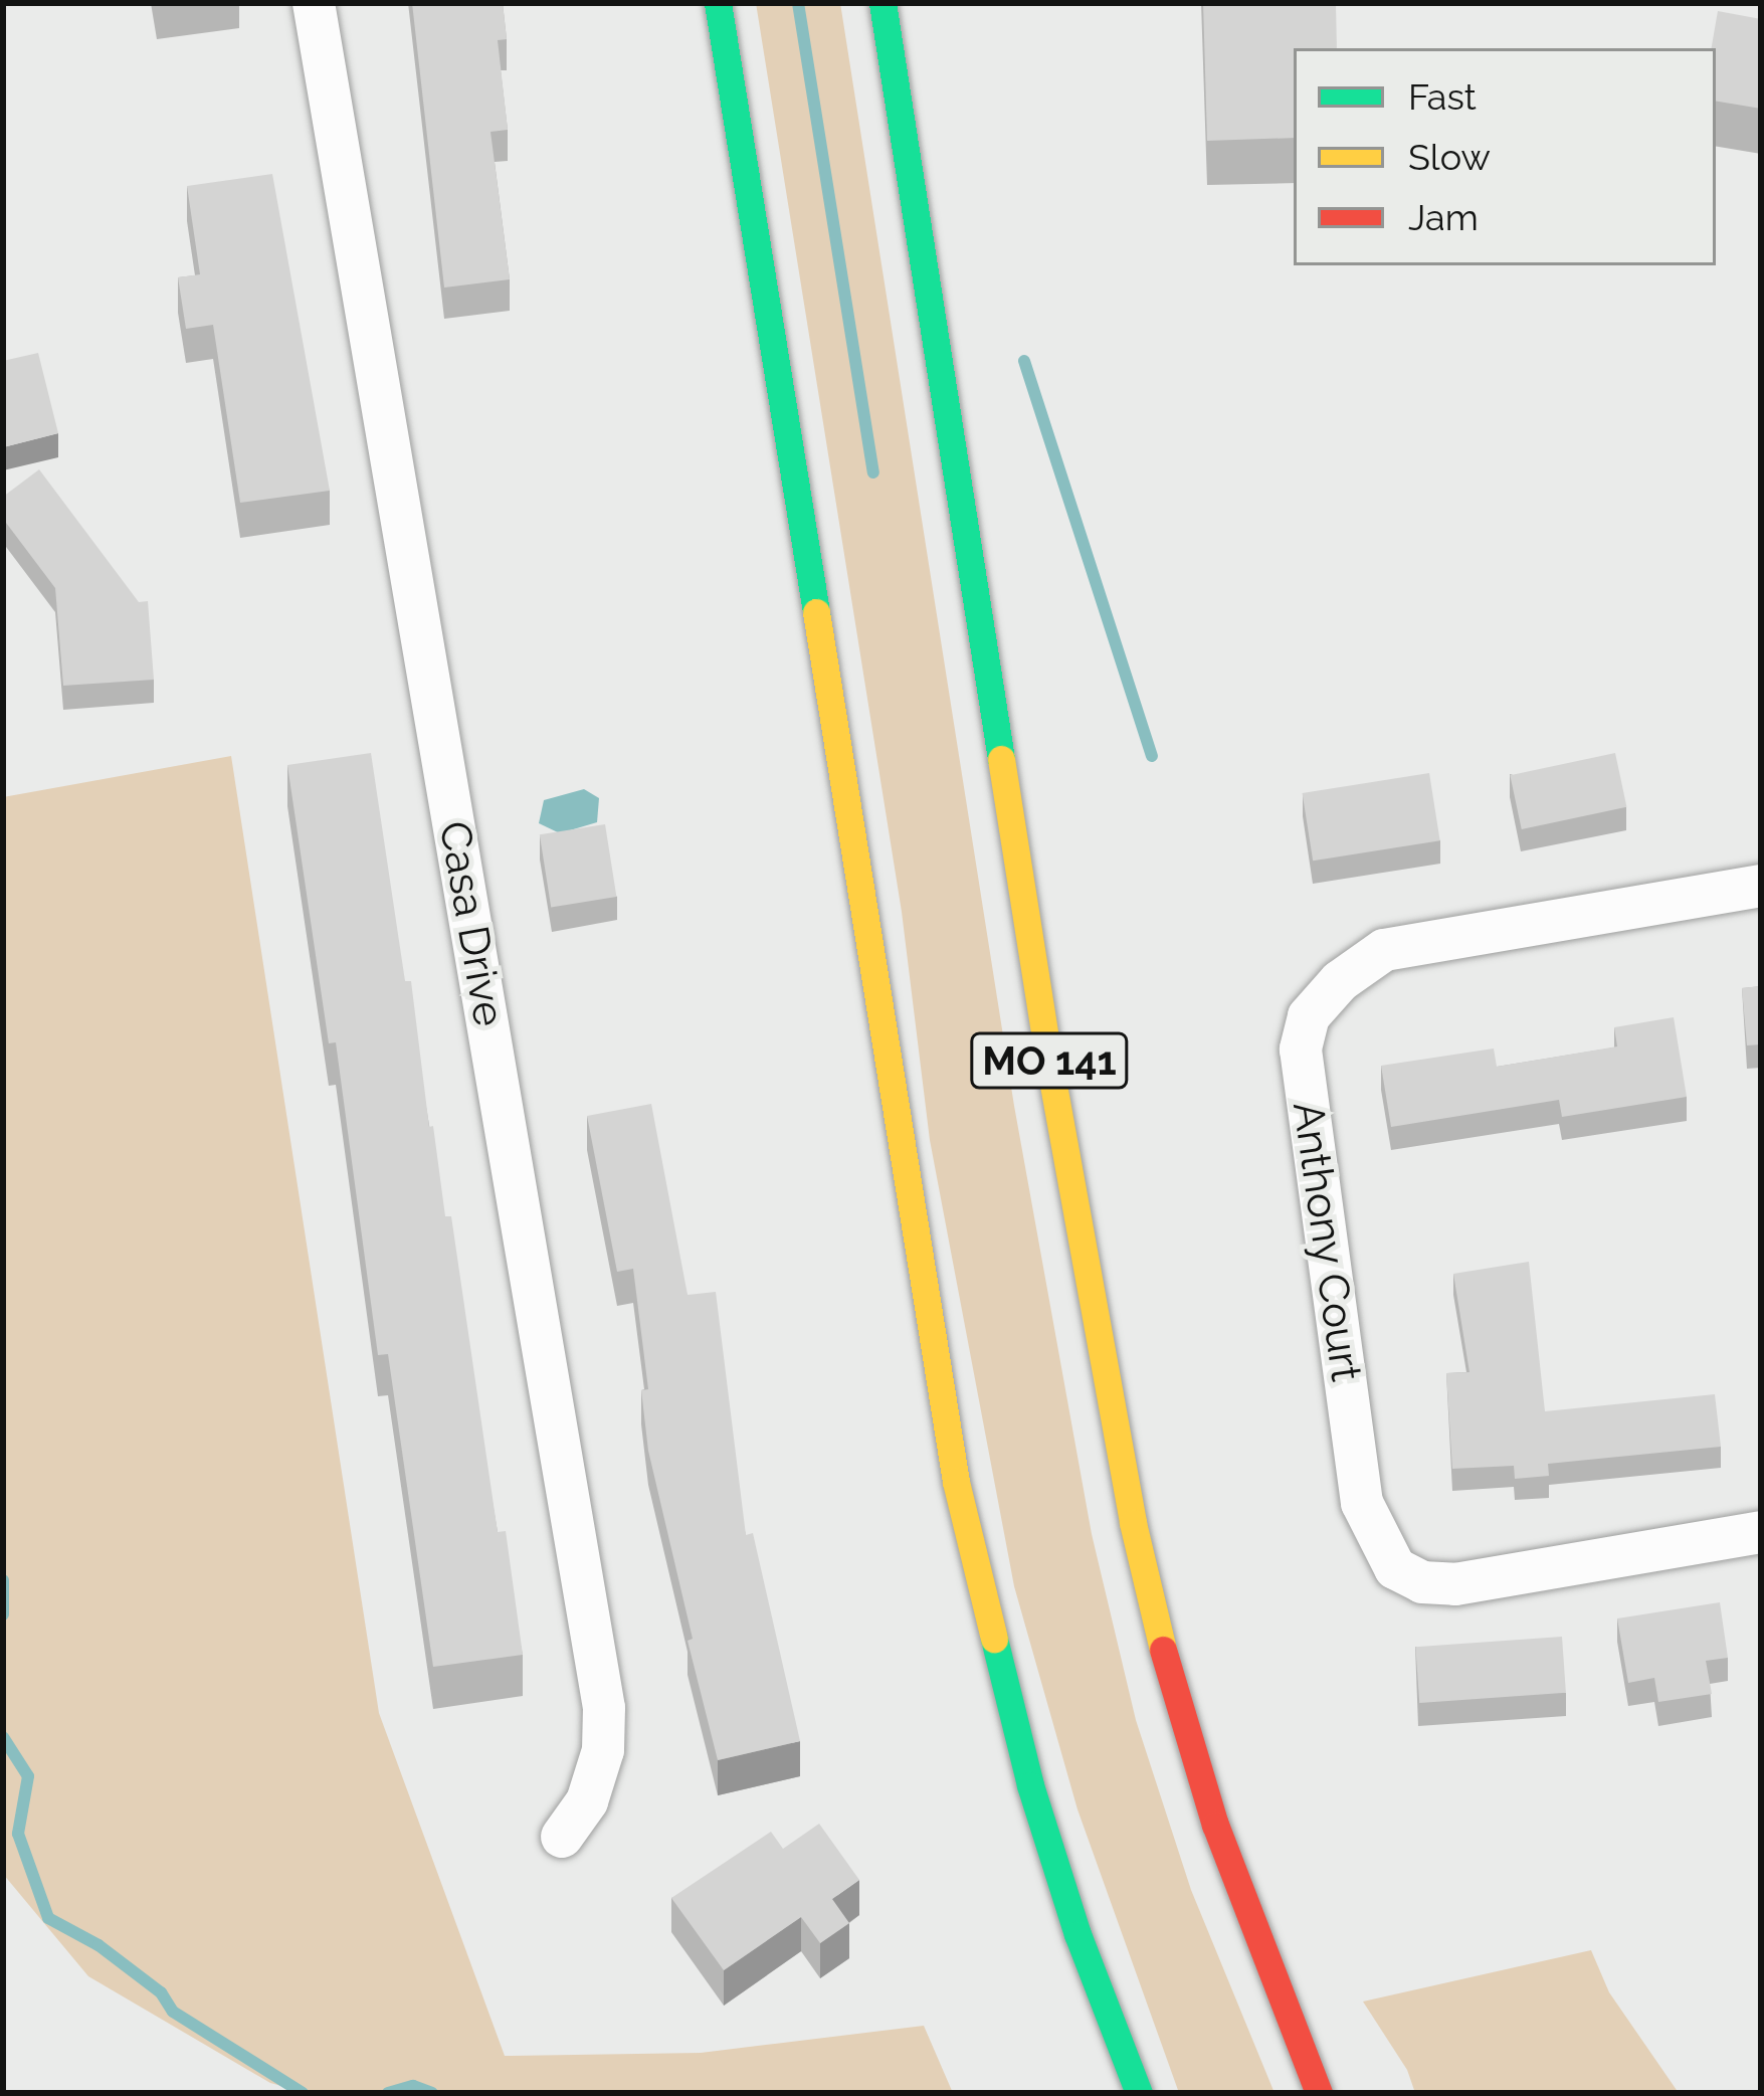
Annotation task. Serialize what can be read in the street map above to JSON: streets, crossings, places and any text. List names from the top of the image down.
{
  "streets": {
    "highway": ["MO 141"],
    "street": ["Casa Drive", "Anthony Court"]
  },
  "legend": ["Fast", "Slow", "Jam"]
}
